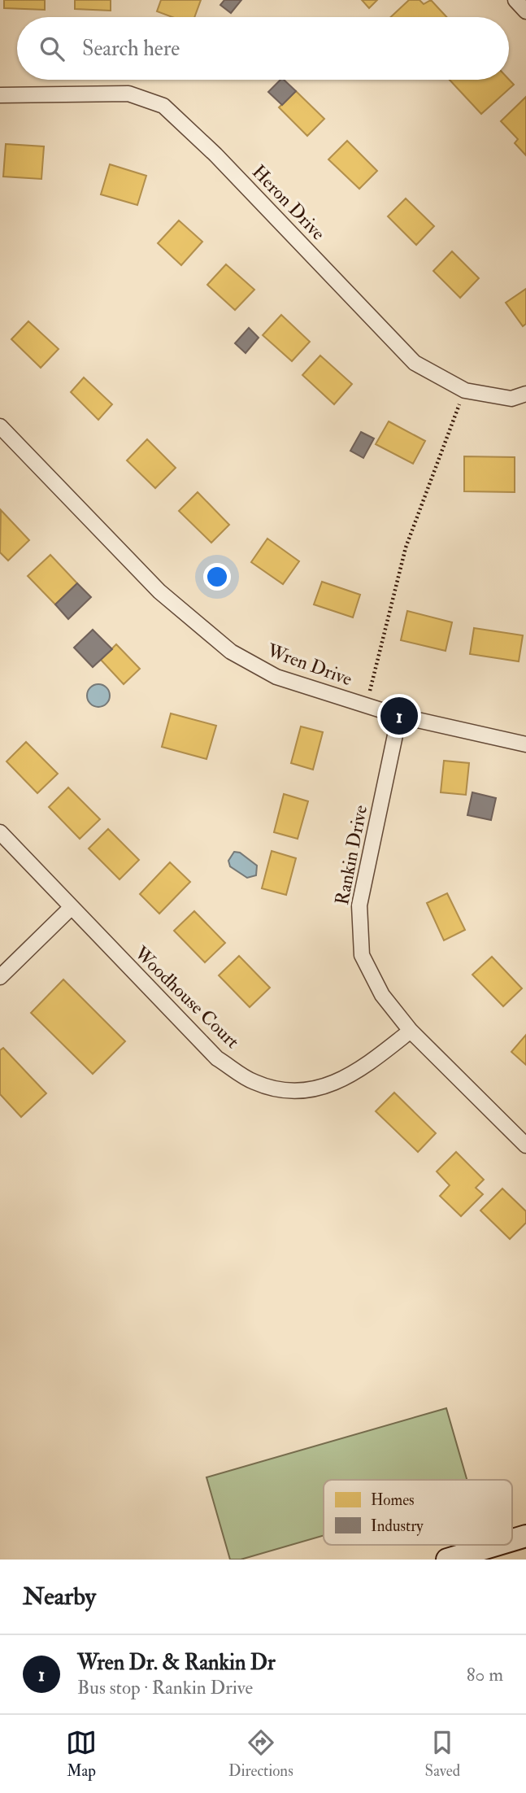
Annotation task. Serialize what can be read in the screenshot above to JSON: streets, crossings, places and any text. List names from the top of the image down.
{
  "streets": {
    "street": [
      "Heron Drive",
      "Wren Drive",
      "Rankin Drive",
      "Woodhouse Court"
    ]
  },
  "crossings": [
    ["Wren Drive", "Rankin Drive"],
    ["Rankin Drive", "Woodhouse Court"]
  ],
  "legend": ["Homes", "Industry"],
  "page": {
    "search": "Search here",
    "pins": "1",
    "heading": "Nearby",
    "list": [
      {
        "mark": "1",
        "name": "Wren Dr. & Rankin Dr",
        "note": "Bus stop · Rankin Drive",
        "value": "80 m"
      }
    ],
    "nav": ["Map", "Directions", "Saved"]
  }
}
